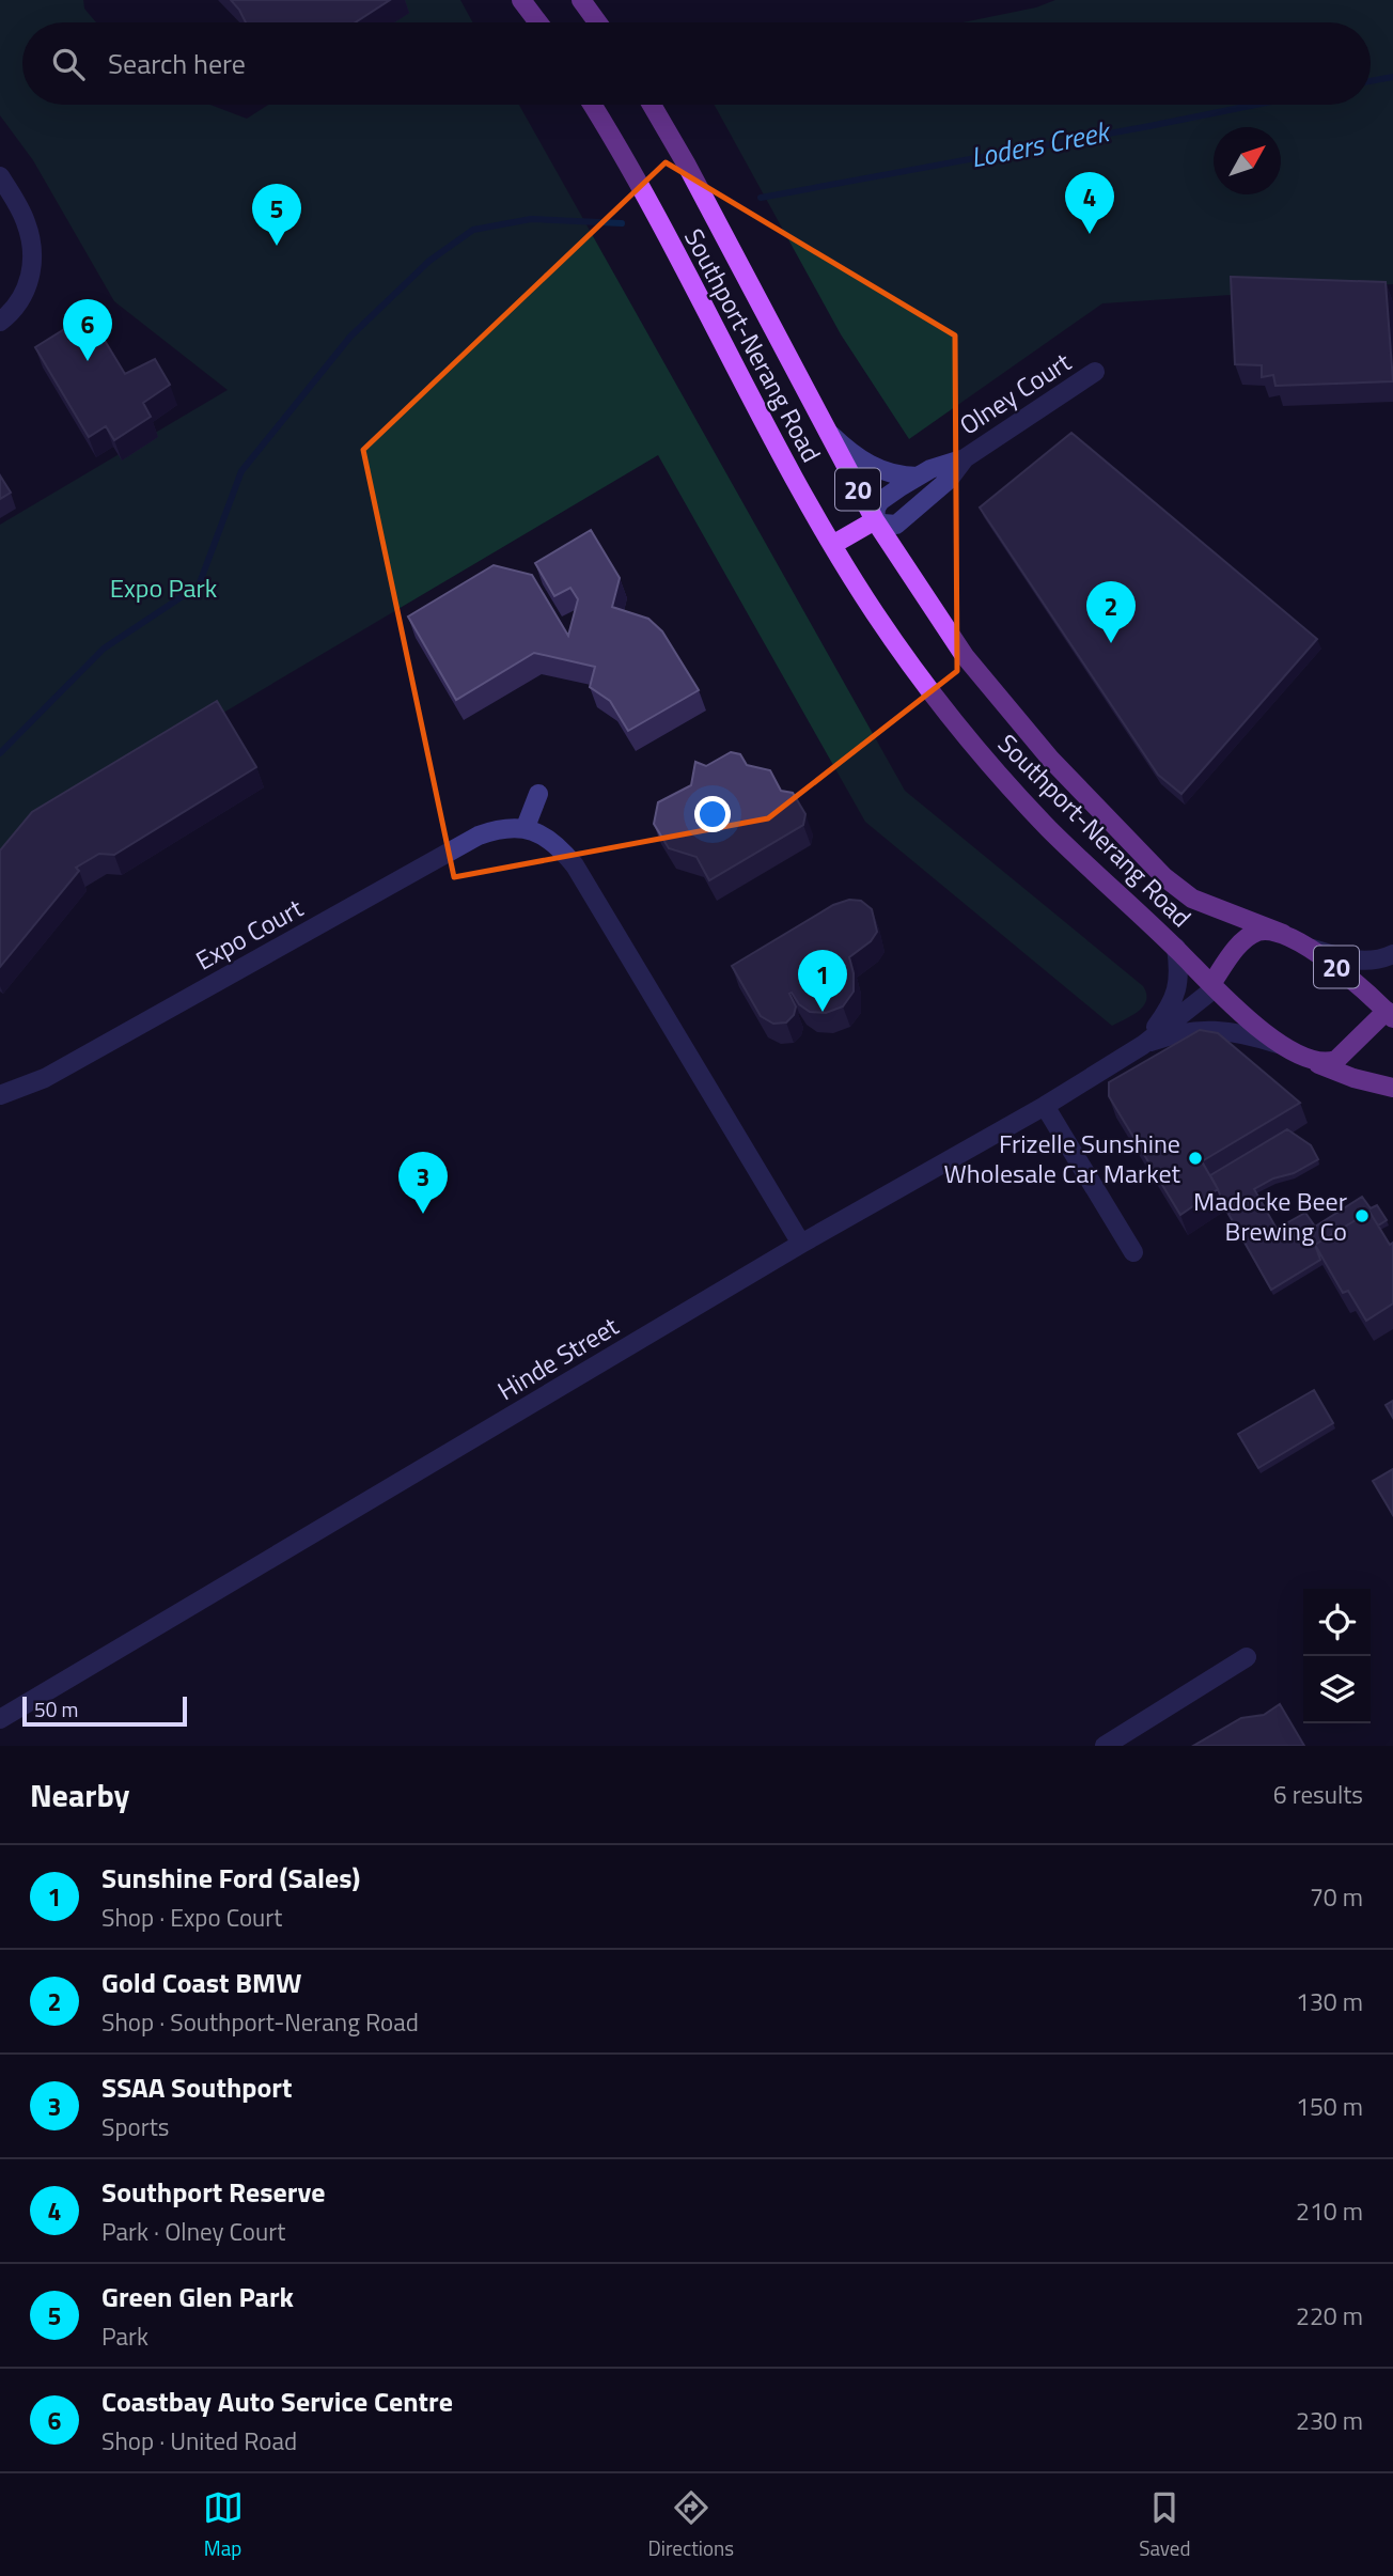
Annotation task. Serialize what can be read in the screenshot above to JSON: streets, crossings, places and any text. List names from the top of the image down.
{
  "streets": {
    "main road": ["Southport-Nerang Road", "20"],
    "street": ["Olney Court", "Expo Court", "Hinde Street"]
  },
  "crossings": [
    ["Southport-Nerang Road", "Olney Court"],
    ["Southport-Nerang Road", "20"],
    ["Southport-Nerang Road", "Hinde Street"],
    ["20", "Hinde Street"]
  ],
  "water": ["Loders Creek"],
  "parks": ["Expo Park"],
  "places": ["Frizelle Sunshine Wholesale Car Market", "Madocke Beer Brewing Co"],
  "scale_bar": "50 m",
  "north": "top right",
  "page": {
    "search": "Search here",
    "pins": [
      "4",
      "5",
      "6",
      "2",
      "1",
      "3"
    ],
    "scale": "50 m",
    "heading": ["Nearby", "6 results"],
    "list": [
      {
        "mark": "1",
        "name": "Sunshine Ford (Sales)",
        "note": "Shop · Expo Court",
        "value": "70 m"
      },
      {
        "mark": "2",
        "name": "Gold Coast BMW",
        "note": "Shop · Southport-Nerang Road",
        "value": "130 m"
      },
      {
        "mark": "3",
        "name": "SSAA Southport",
        "note": "Sports",
        "value": "150 m"
      },
      {
        "mark": "4",
        "name": "Southport Reserve",
        "note": "Park · Olney Court",
        "value": "210 m"
      },
      {
        "mark": "5",
        "name": "Green Glen Park",
        "note": "Park",
        "value": "220 m"
      },
      {
        "mark": "6",
        "name": "Coastbay Auto Service Centre",
        "note": "Shop · United Road",
        "value": "230 m"
      }
    ],
    "nav": ["Map", "Directions", "Saved"]
  }
}
